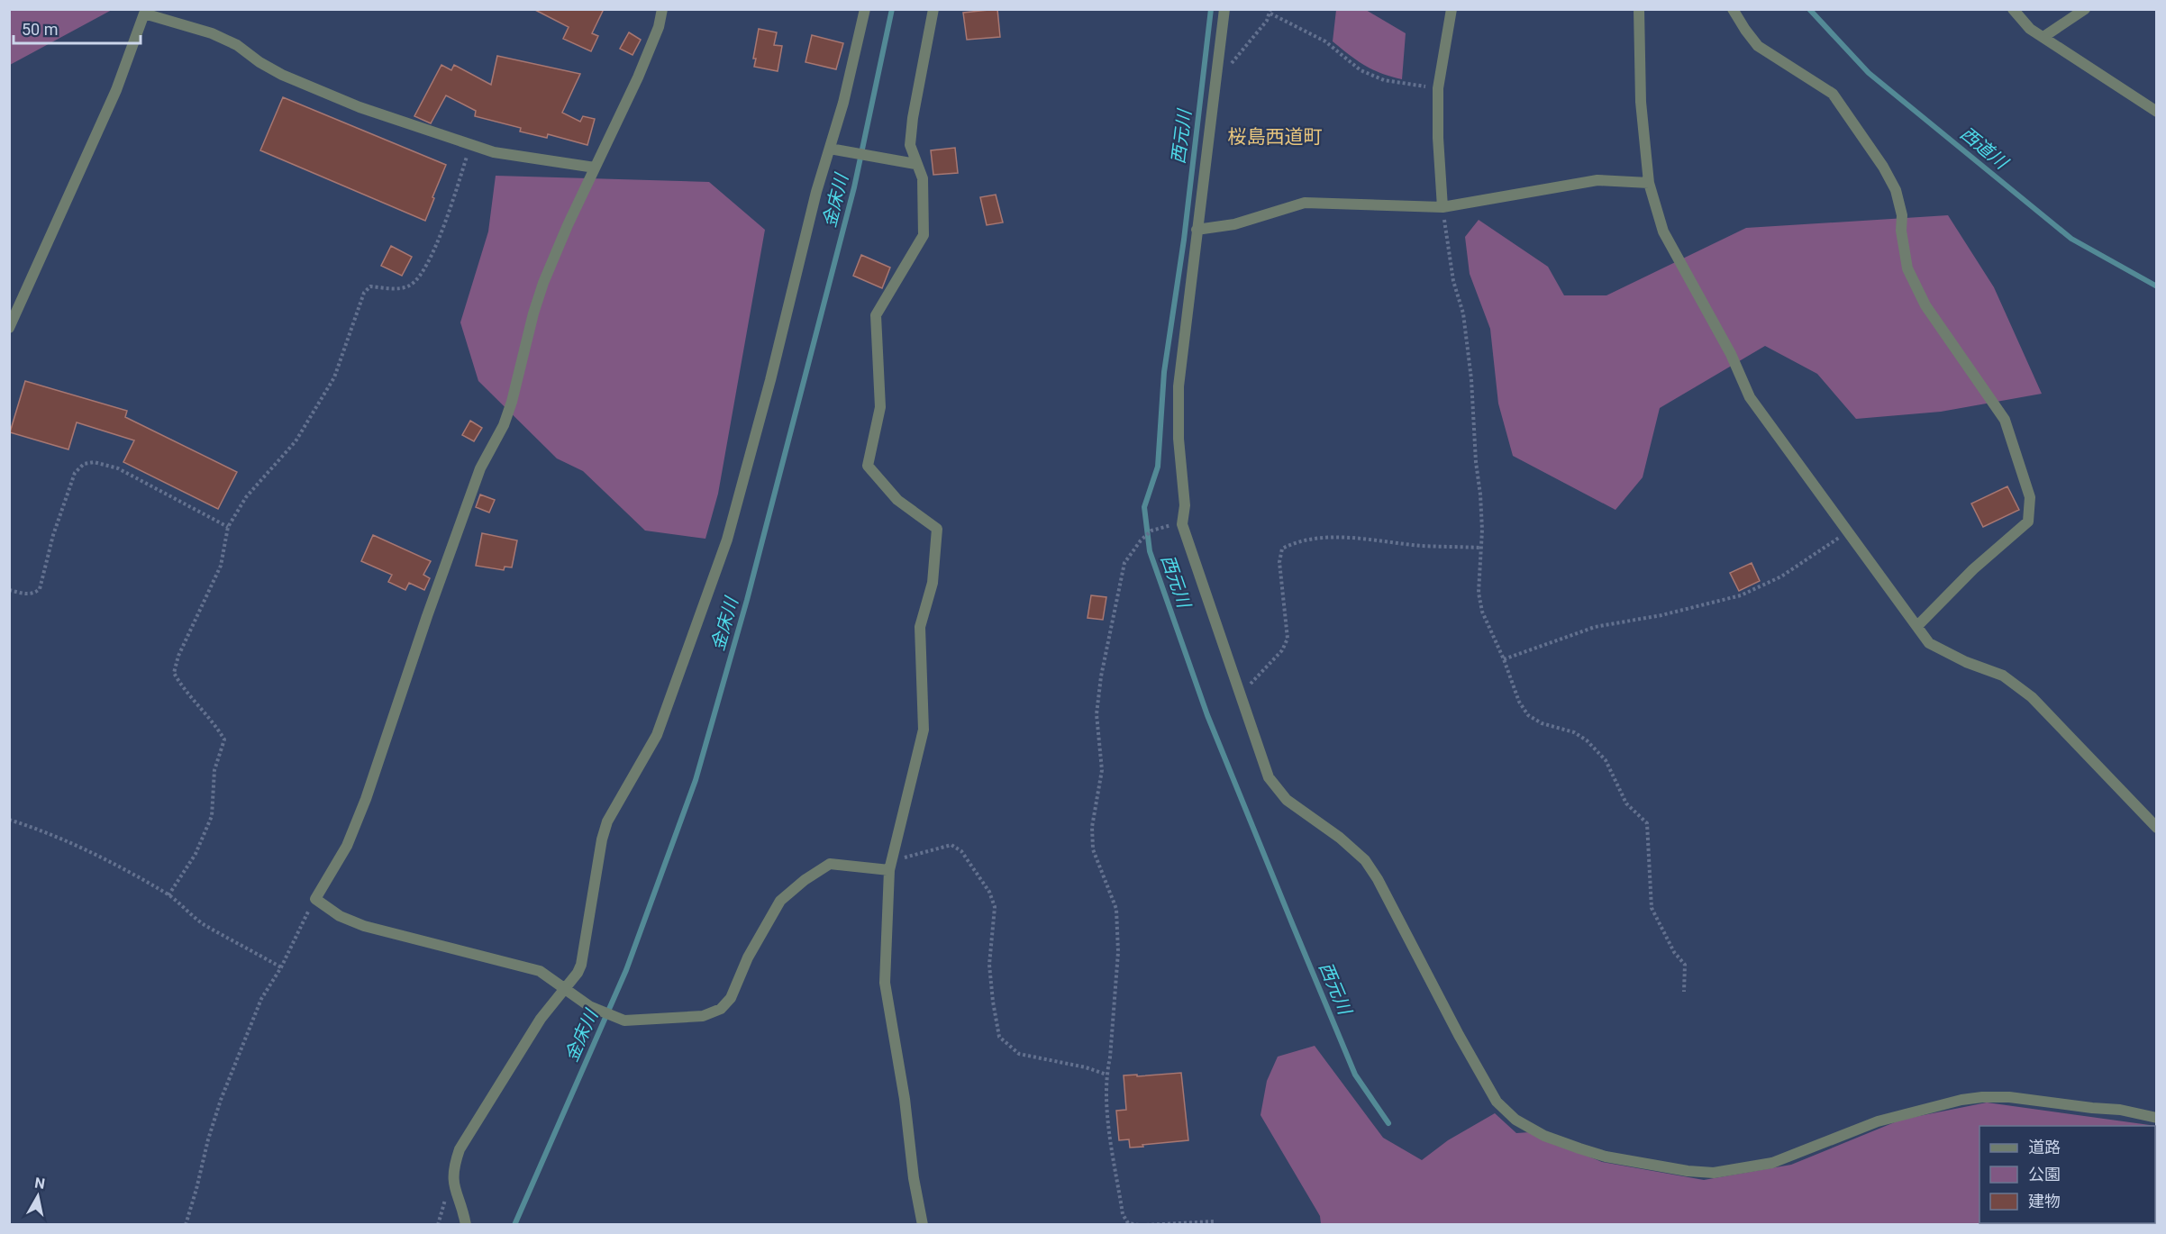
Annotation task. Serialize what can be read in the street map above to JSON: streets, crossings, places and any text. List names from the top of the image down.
{
  "districts": ["桜島西道町"],
  "water": ["西元川", "西道川", "金床川"],
  "legend": ["道路", "公園", "建物"],
  "scale_bar": "50 m",
  "north": "top"
}
